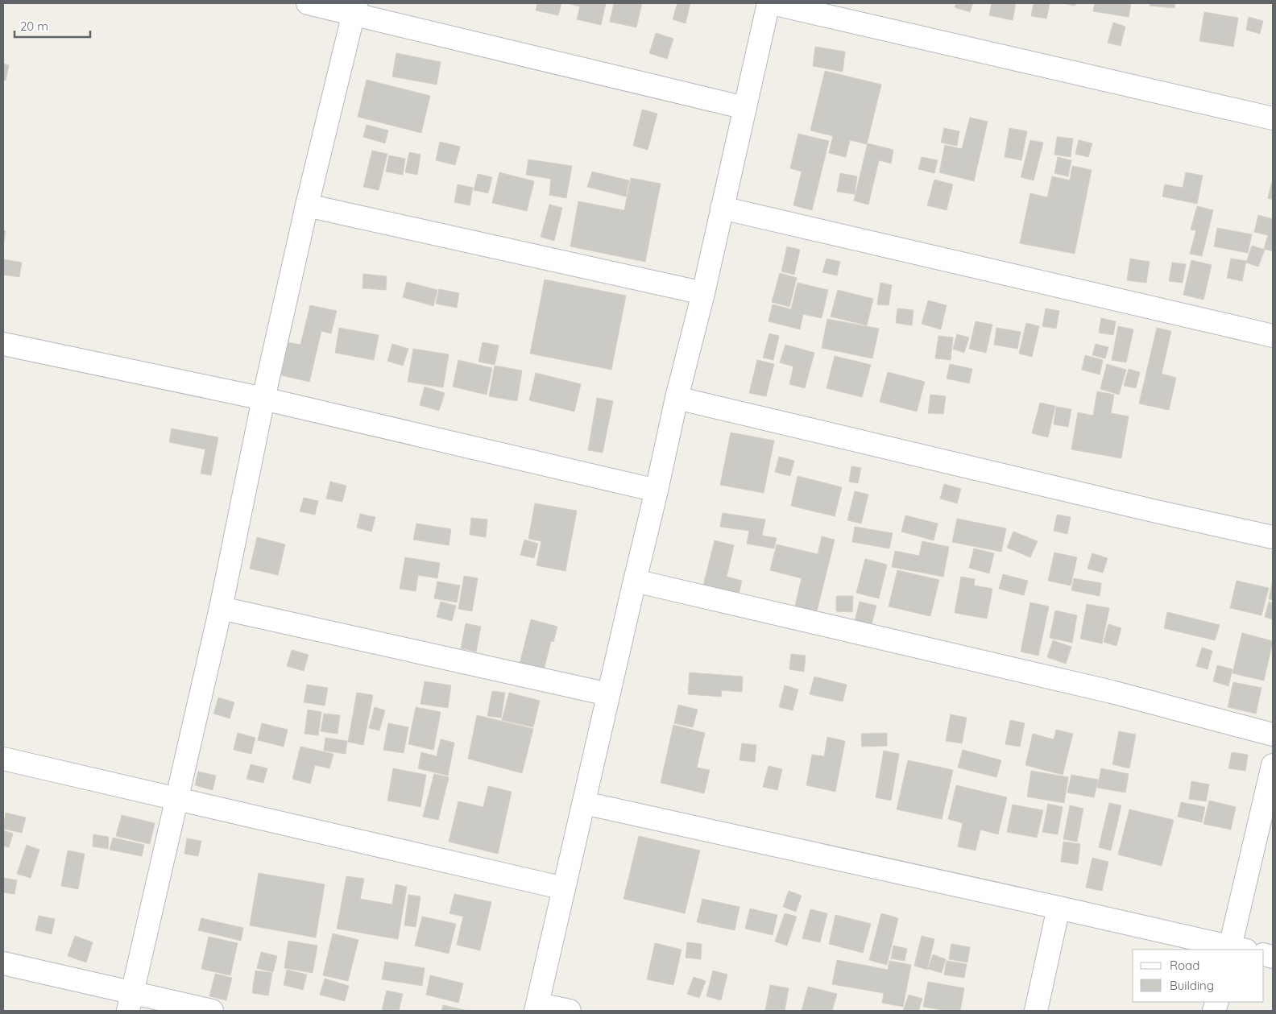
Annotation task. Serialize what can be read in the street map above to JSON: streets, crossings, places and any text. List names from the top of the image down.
{
  "legend": ["Road", "Building"],
  "scale_bar": "20 m"
}
